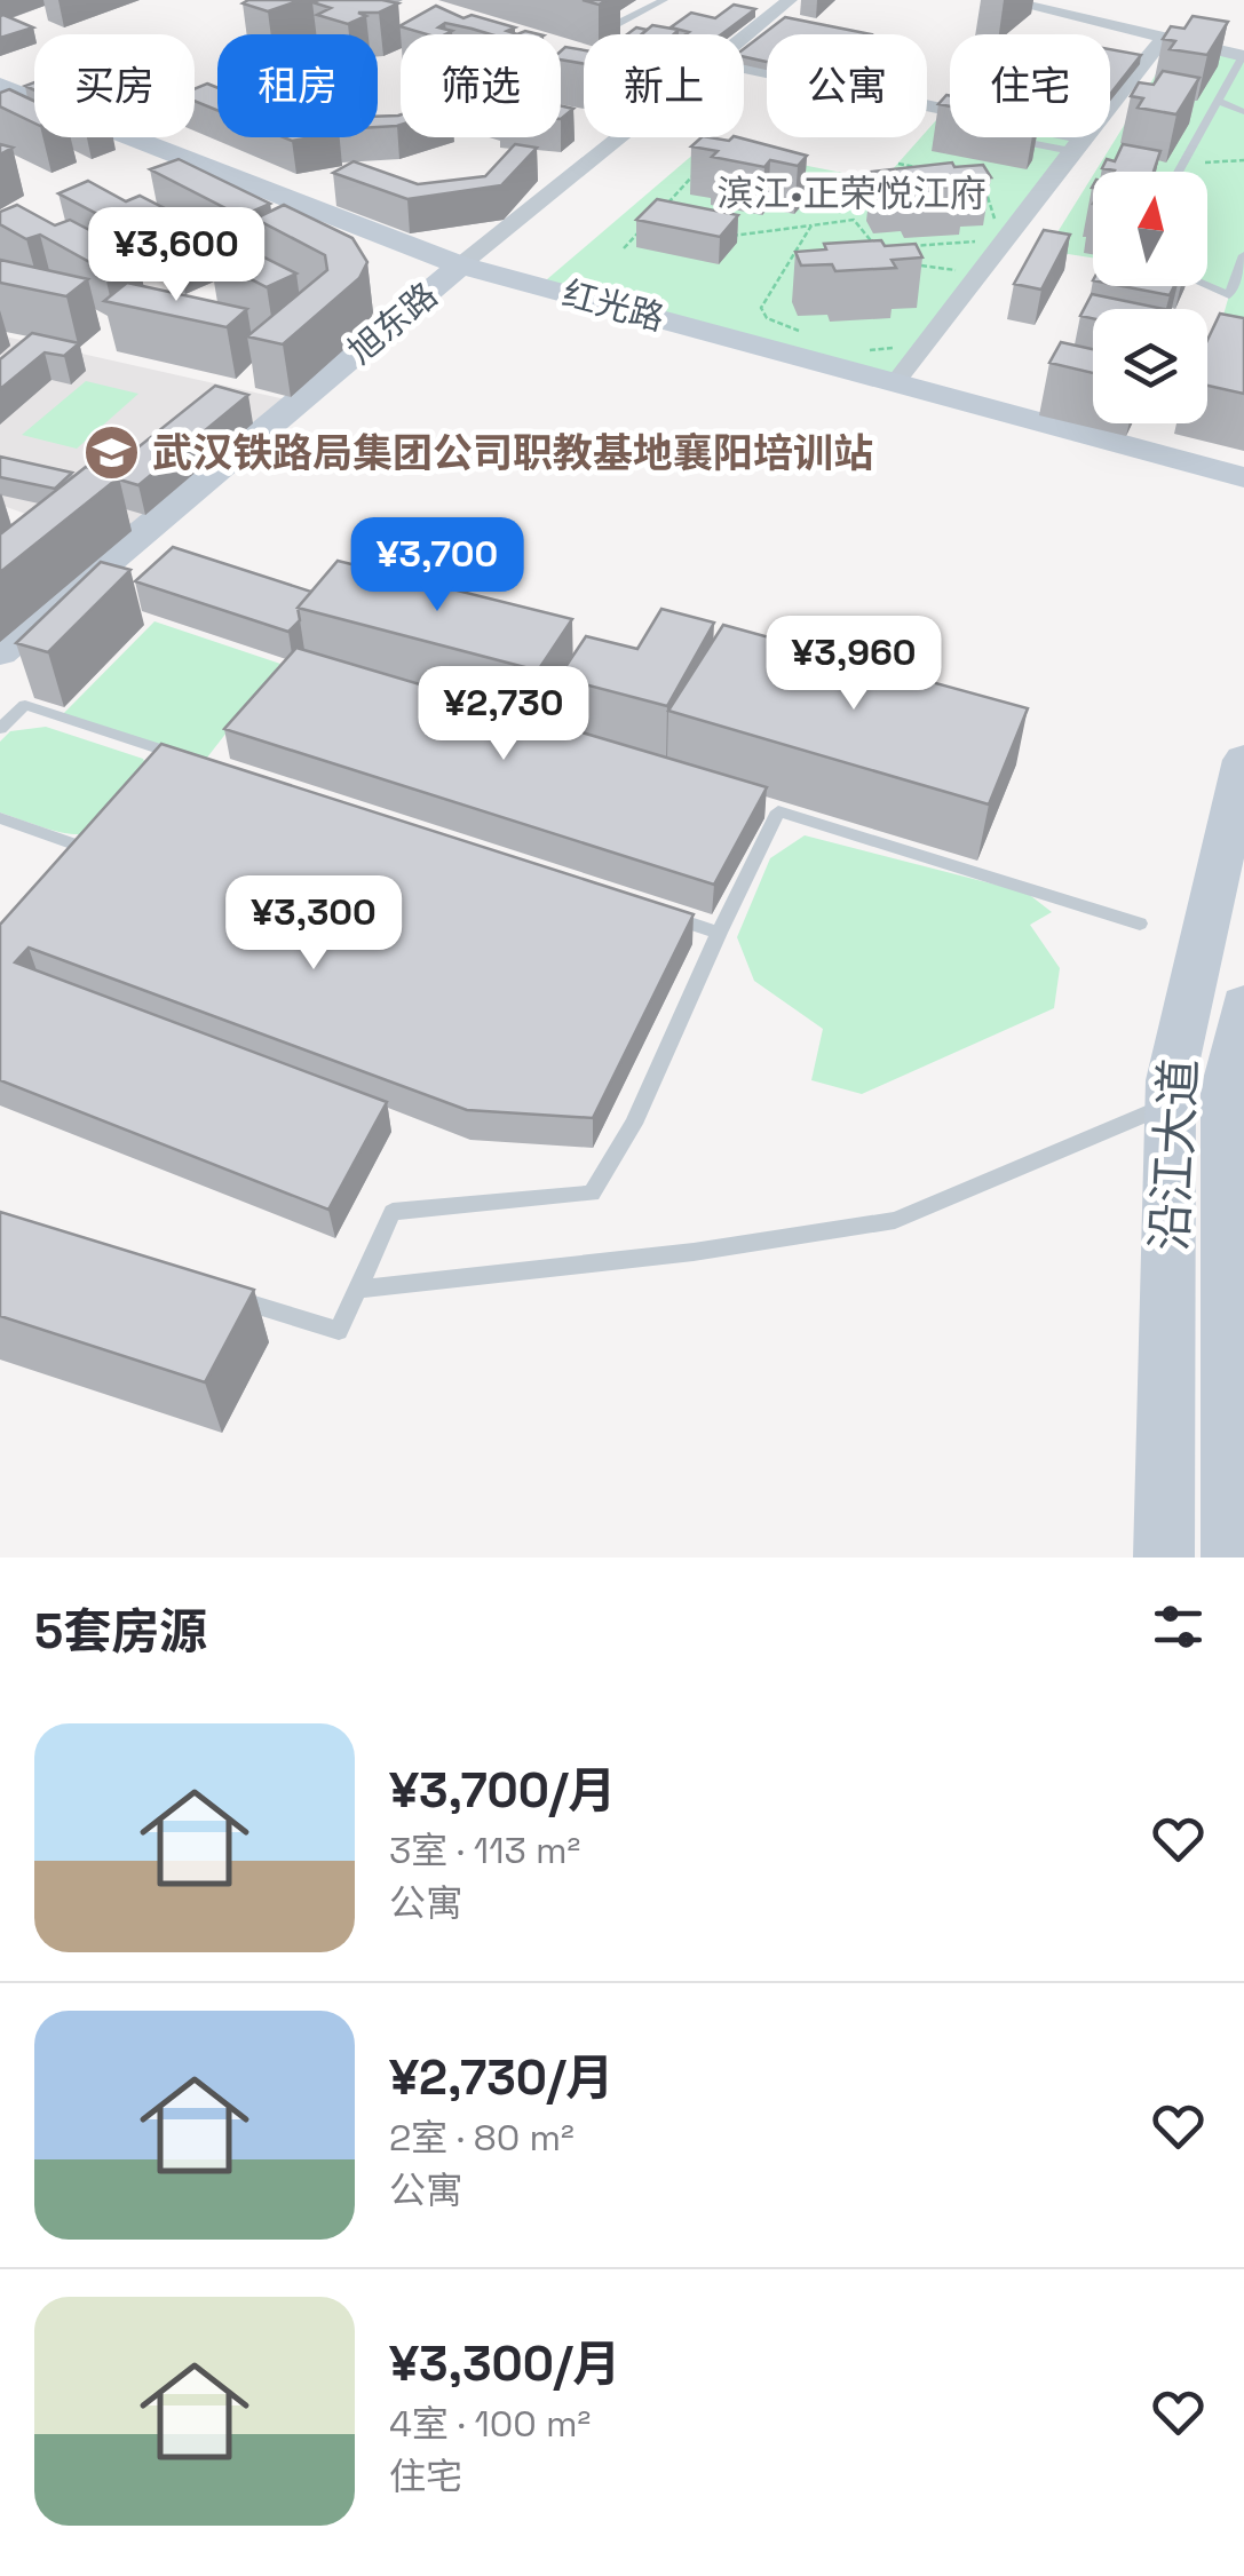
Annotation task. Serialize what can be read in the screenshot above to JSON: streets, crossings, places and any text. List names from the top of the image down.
{
  "streets": {
    "street": ["红光路", "旭东路", "沿江大道"]
  },
  "crossings": [
    ["红光路", "旭东路"]
  ],
  "districts": ["滨江•正荣悦江府"],
  "places": {
    "school or university": ["武汉铁路局集团公司职教基地襄阳培训站"]
  },
  "north": "top",
  "page": {
    "chip": [
      "买房",
      "租房",
      "筛选",
      "新上",
      "公寓",
      "住宅"
    ],
    "price": [
      "¥3,600",
      "¥3,700",
      "¥3,960",
      "¥2,730",
      "¥3,300"
    ],
    "heading": "5套房源",
    "list": [
      {
        "name": "¥3,700/月",
        "note": "3室 · 113 m² · 公寓"
      },
      {
        "name": "¥2,730/月",
        "note": "2室 · 80 m² · 公寓"
      },
      {
        "name": "¥3,300/月",
        "note": "4室 · 100 m² · 住宅"
      }
    ]
  }
}
